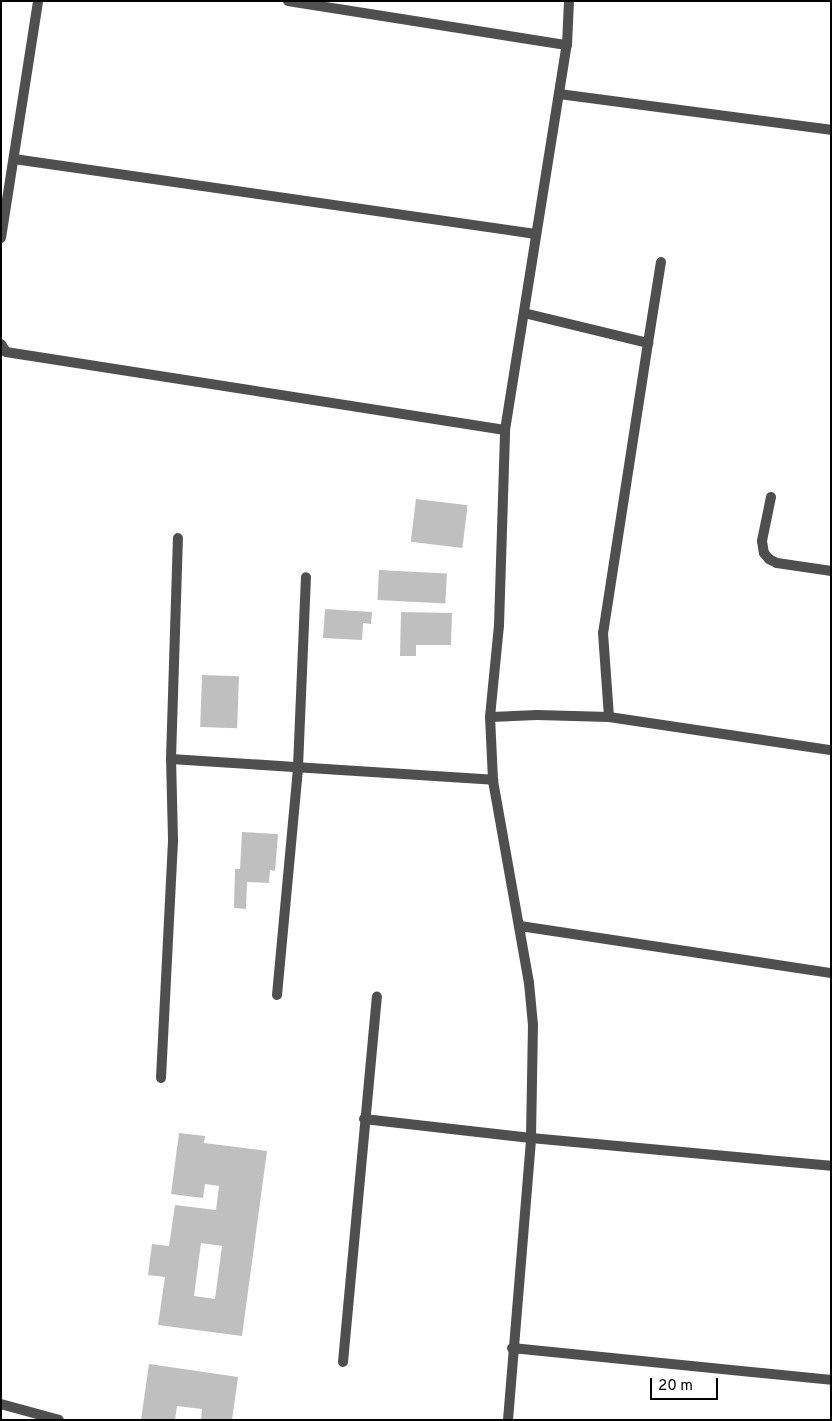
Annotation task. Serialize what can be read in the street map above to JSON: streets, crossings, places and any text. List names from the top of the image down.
{
  "scale_bar": "20 m"
}
